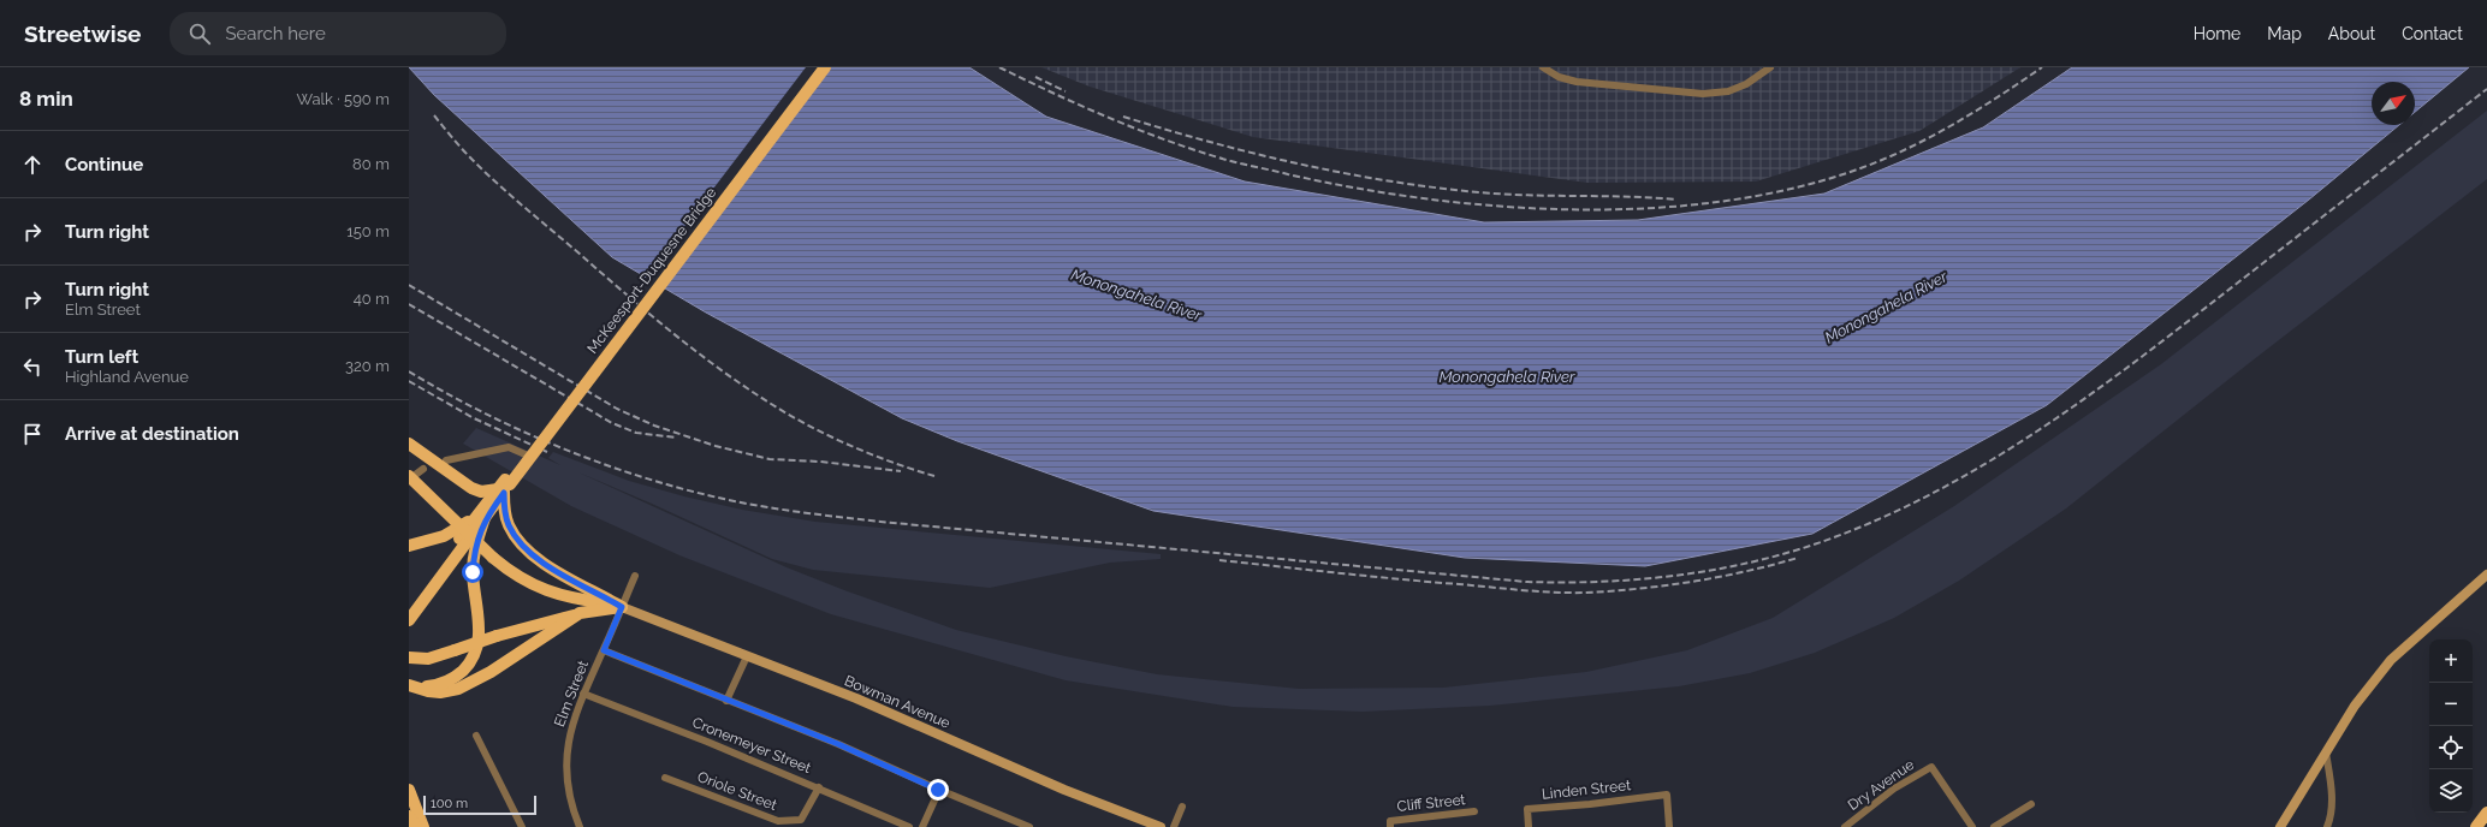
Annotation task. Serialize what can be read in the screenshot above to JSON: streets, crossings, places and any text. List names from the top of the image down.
{
  "streets": {
    "main road": ["McKeesport-Duquesne Bridge", "Bowman Avenue"],
    "street": [
      "Elm Street",
      "Cronemeyer Street",
      "Dry Avenue",
      "Linden Street",
      "Oriole Street",
      "Cliff Street"
    ]
  },
  "crossings": [
    ["Elm Street", "Bowman Avenue"],
    ["Elm Street", "Cronemeyer Street"],
    ["Cronemeyer Street", "Oriole Street"]
  ],
  "water": ["Monongahela River"],
  "scale_bar": "100 m",
  "north": "top right",
  "page": {
    "header": "Streetwise",
    "search": "Search here",
    "nav": [
      "Home",
      "Map",
      "About",
      "Contact"
    ],
    "heading": ["8 min", "Walk · 590 m"],
    "list": [
      ["Continue", "80 m"],
      ["Turn right", "150 m"],
      ["Turn right", "Elm Street", "40 m"],
      ["Turn left", "Highland Avenue", "320 m"],
      "Arrive at destination"
    ],
    "map_buttons": ["+", "−"],
    "scale": "100 m"
  }
}
